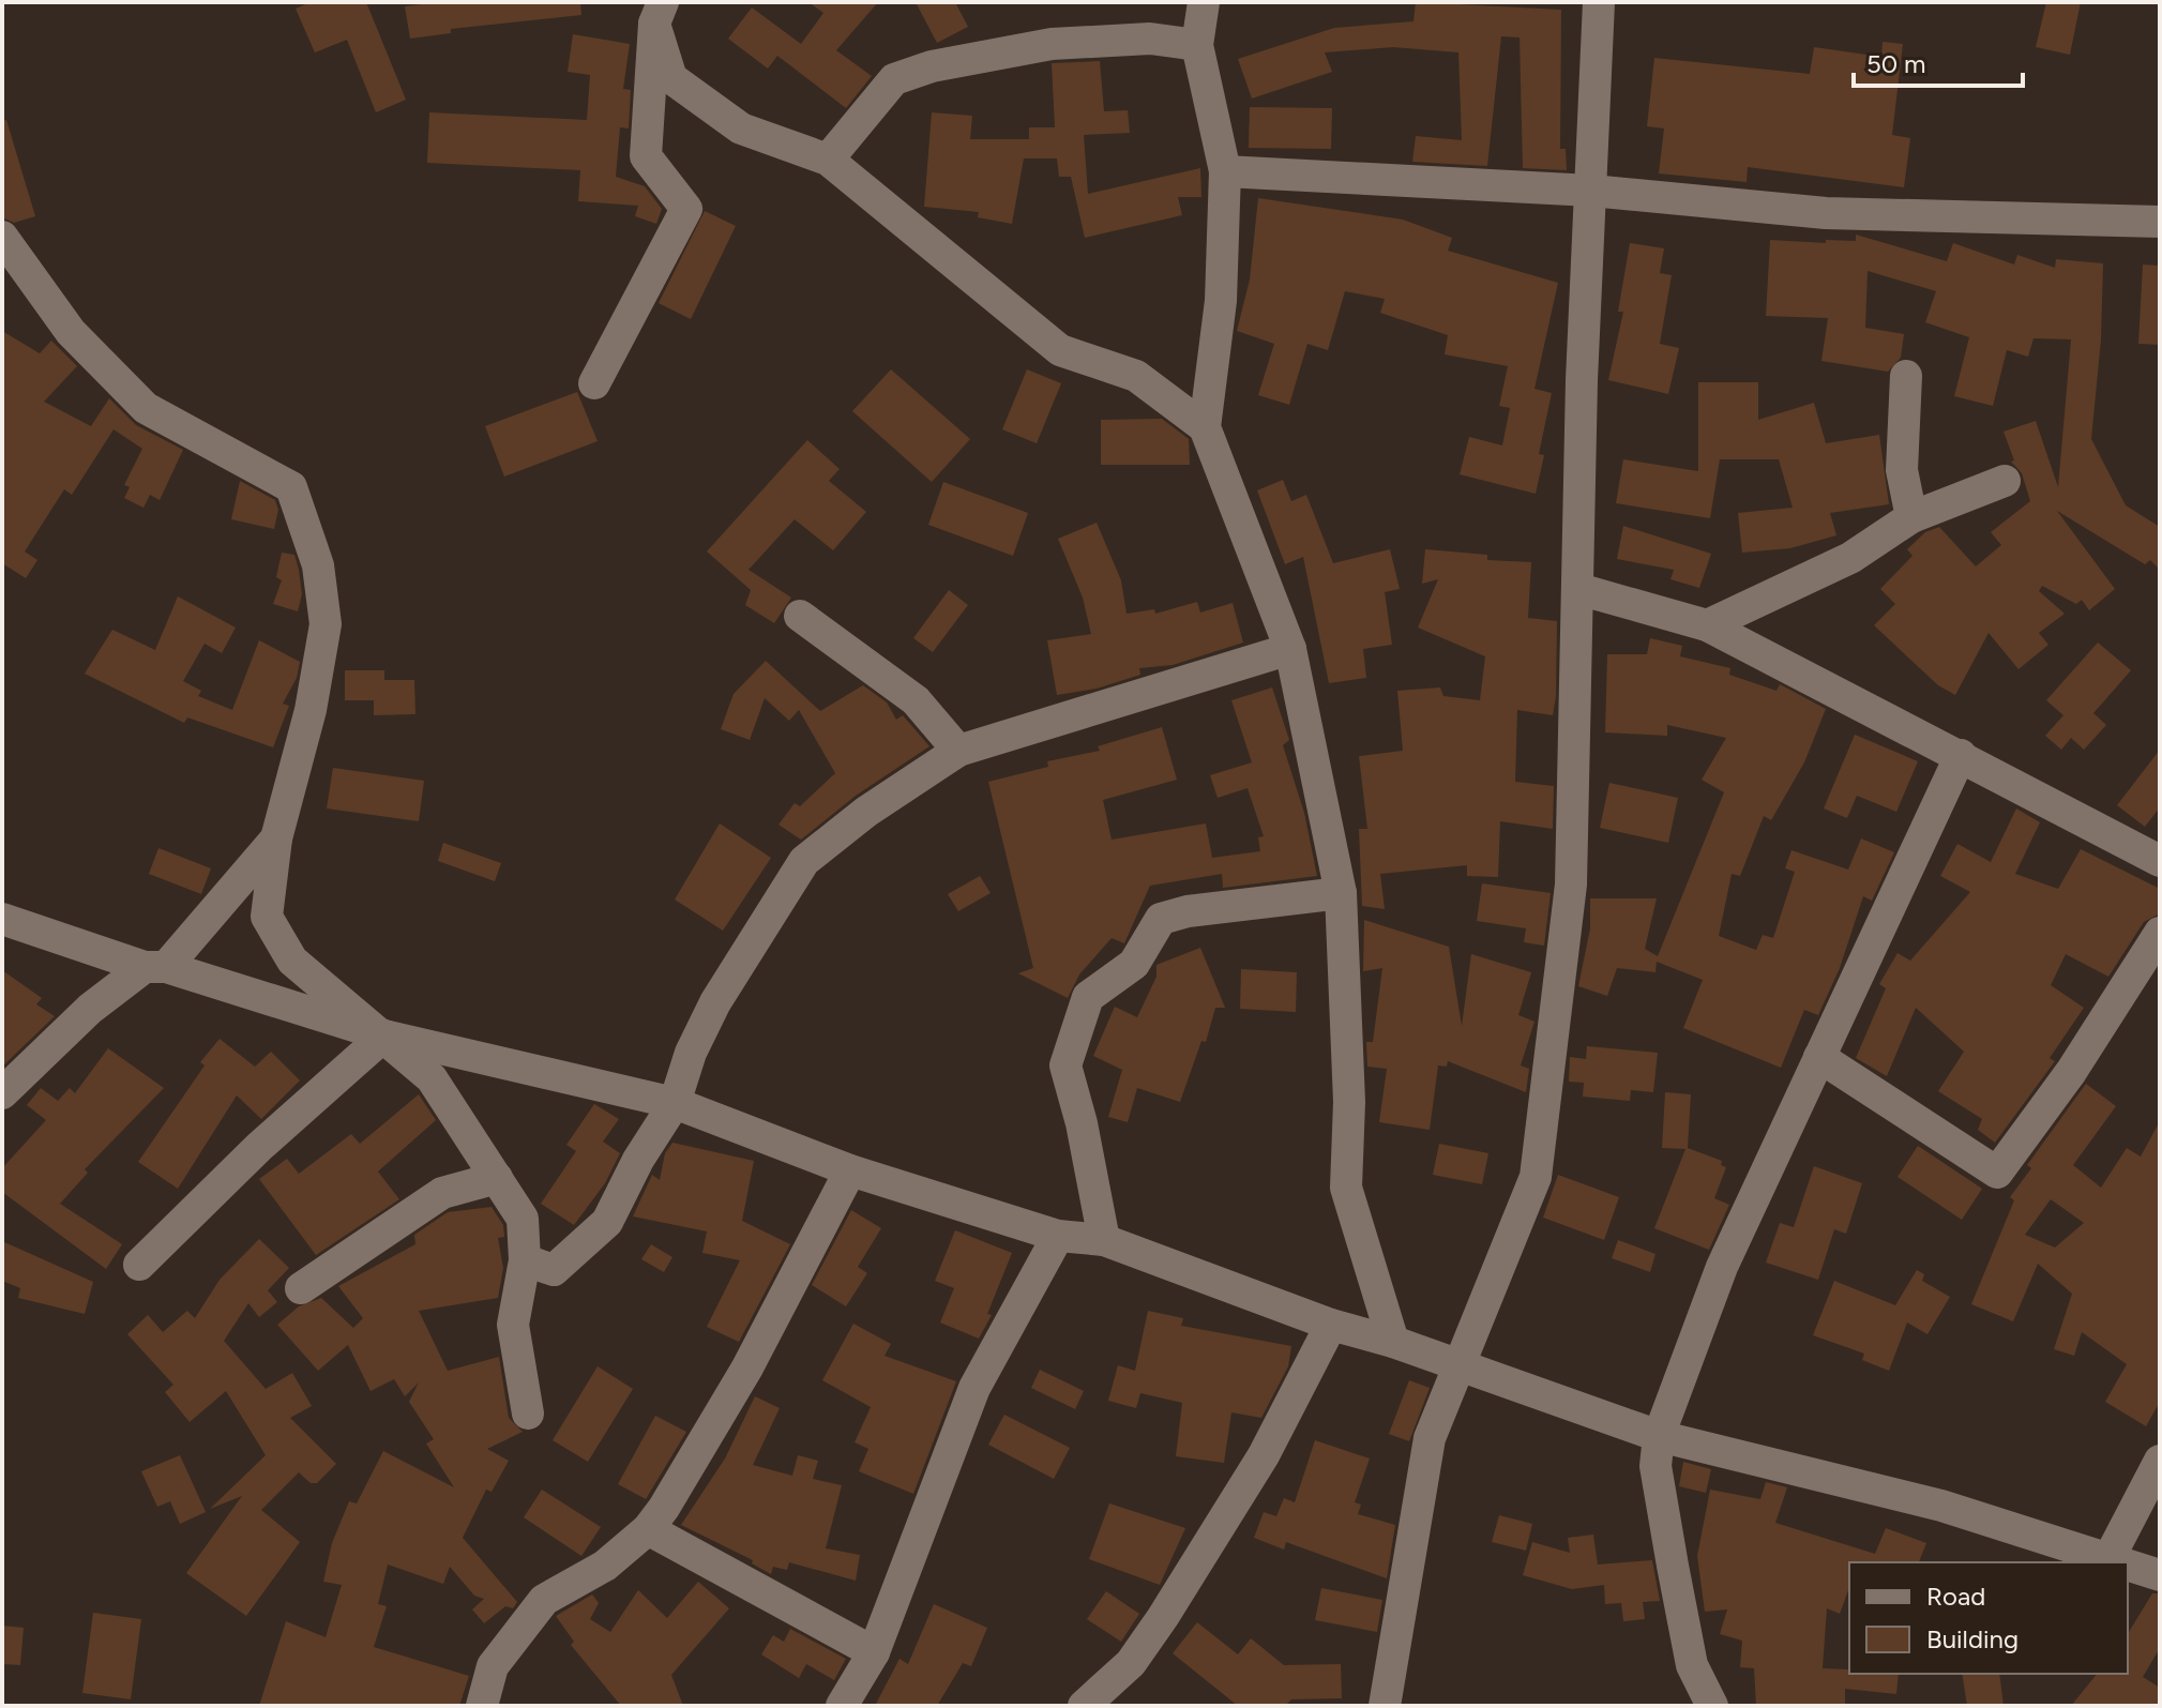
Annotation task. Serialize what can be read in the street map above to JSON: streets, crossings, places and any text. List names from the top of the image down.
{
  "legend": ["Road", "Building"],
  "scale_bar": "50 m"
}
